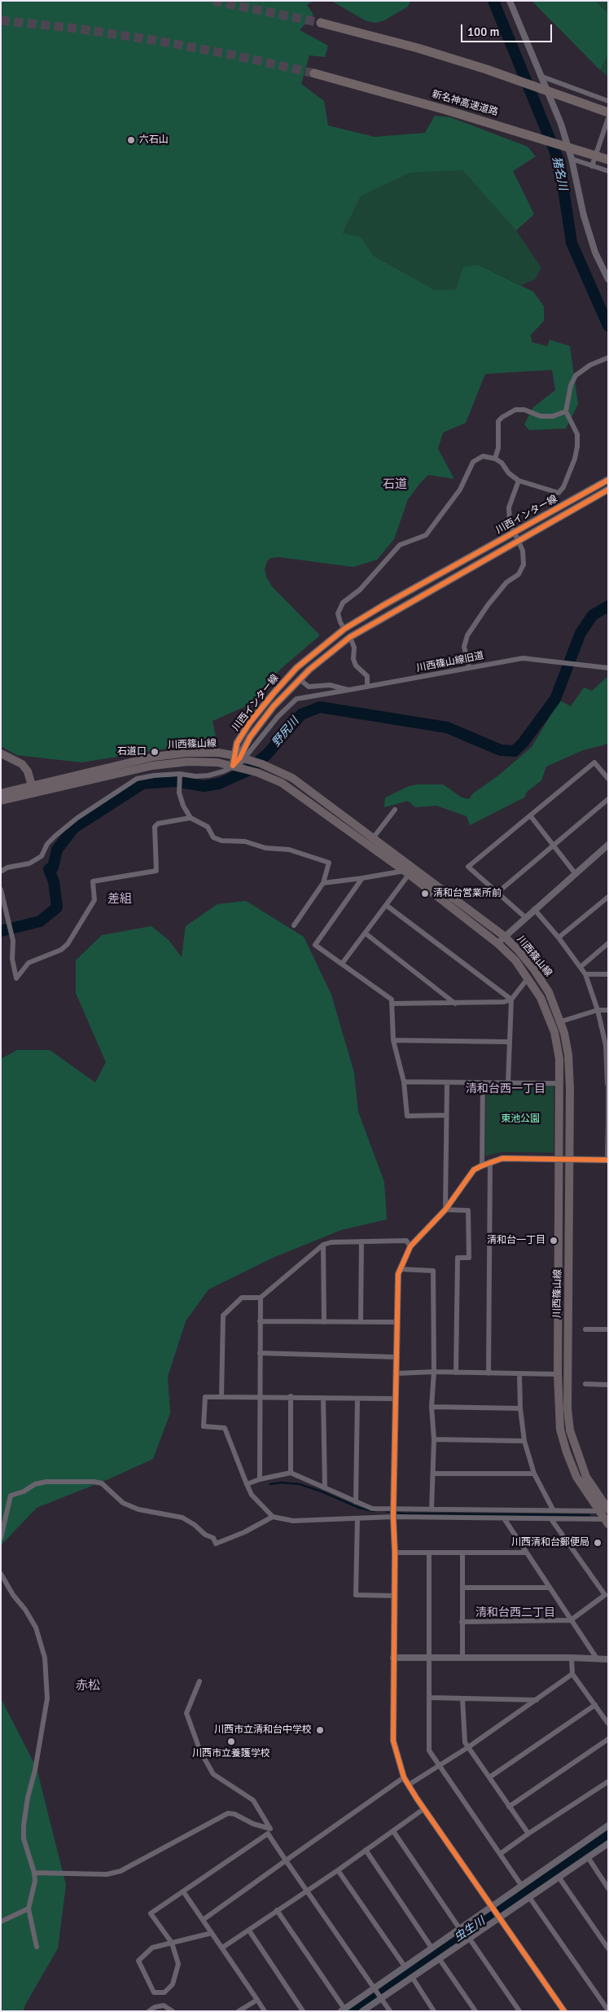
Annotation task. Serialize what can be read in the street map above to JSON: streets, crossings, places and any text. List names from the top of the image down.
{
  "streets": {
    "highway": ["新名神高速道路"],
    "main road": ["川西インター線", "川西篠山線"],
    "street": ["川西篠山線旧道"]
  },
  "crossings": [
    ["川西インター線", "川西篠山線旧道"],
    ["川西インター線", "川西篠山線"]
  ],
  "districts": [
    "石道",
    "差組",
    "清和台西一丁目",
    "清和台西二丁目",
    "赤松"
  ],
  "water": ["猪名川", "野尻川", "虫生川"],
  "parks": ["東池公園"],
  "places": [
    "六石山",
    "石道口",
    "清和台営業所前",
    "清和台一丁目",
    "川西清和台郵便局",
    "川西市立清和台中学校",
    "川西市立養護学校"
  ],
  "scale_bar": "100 m"
}
